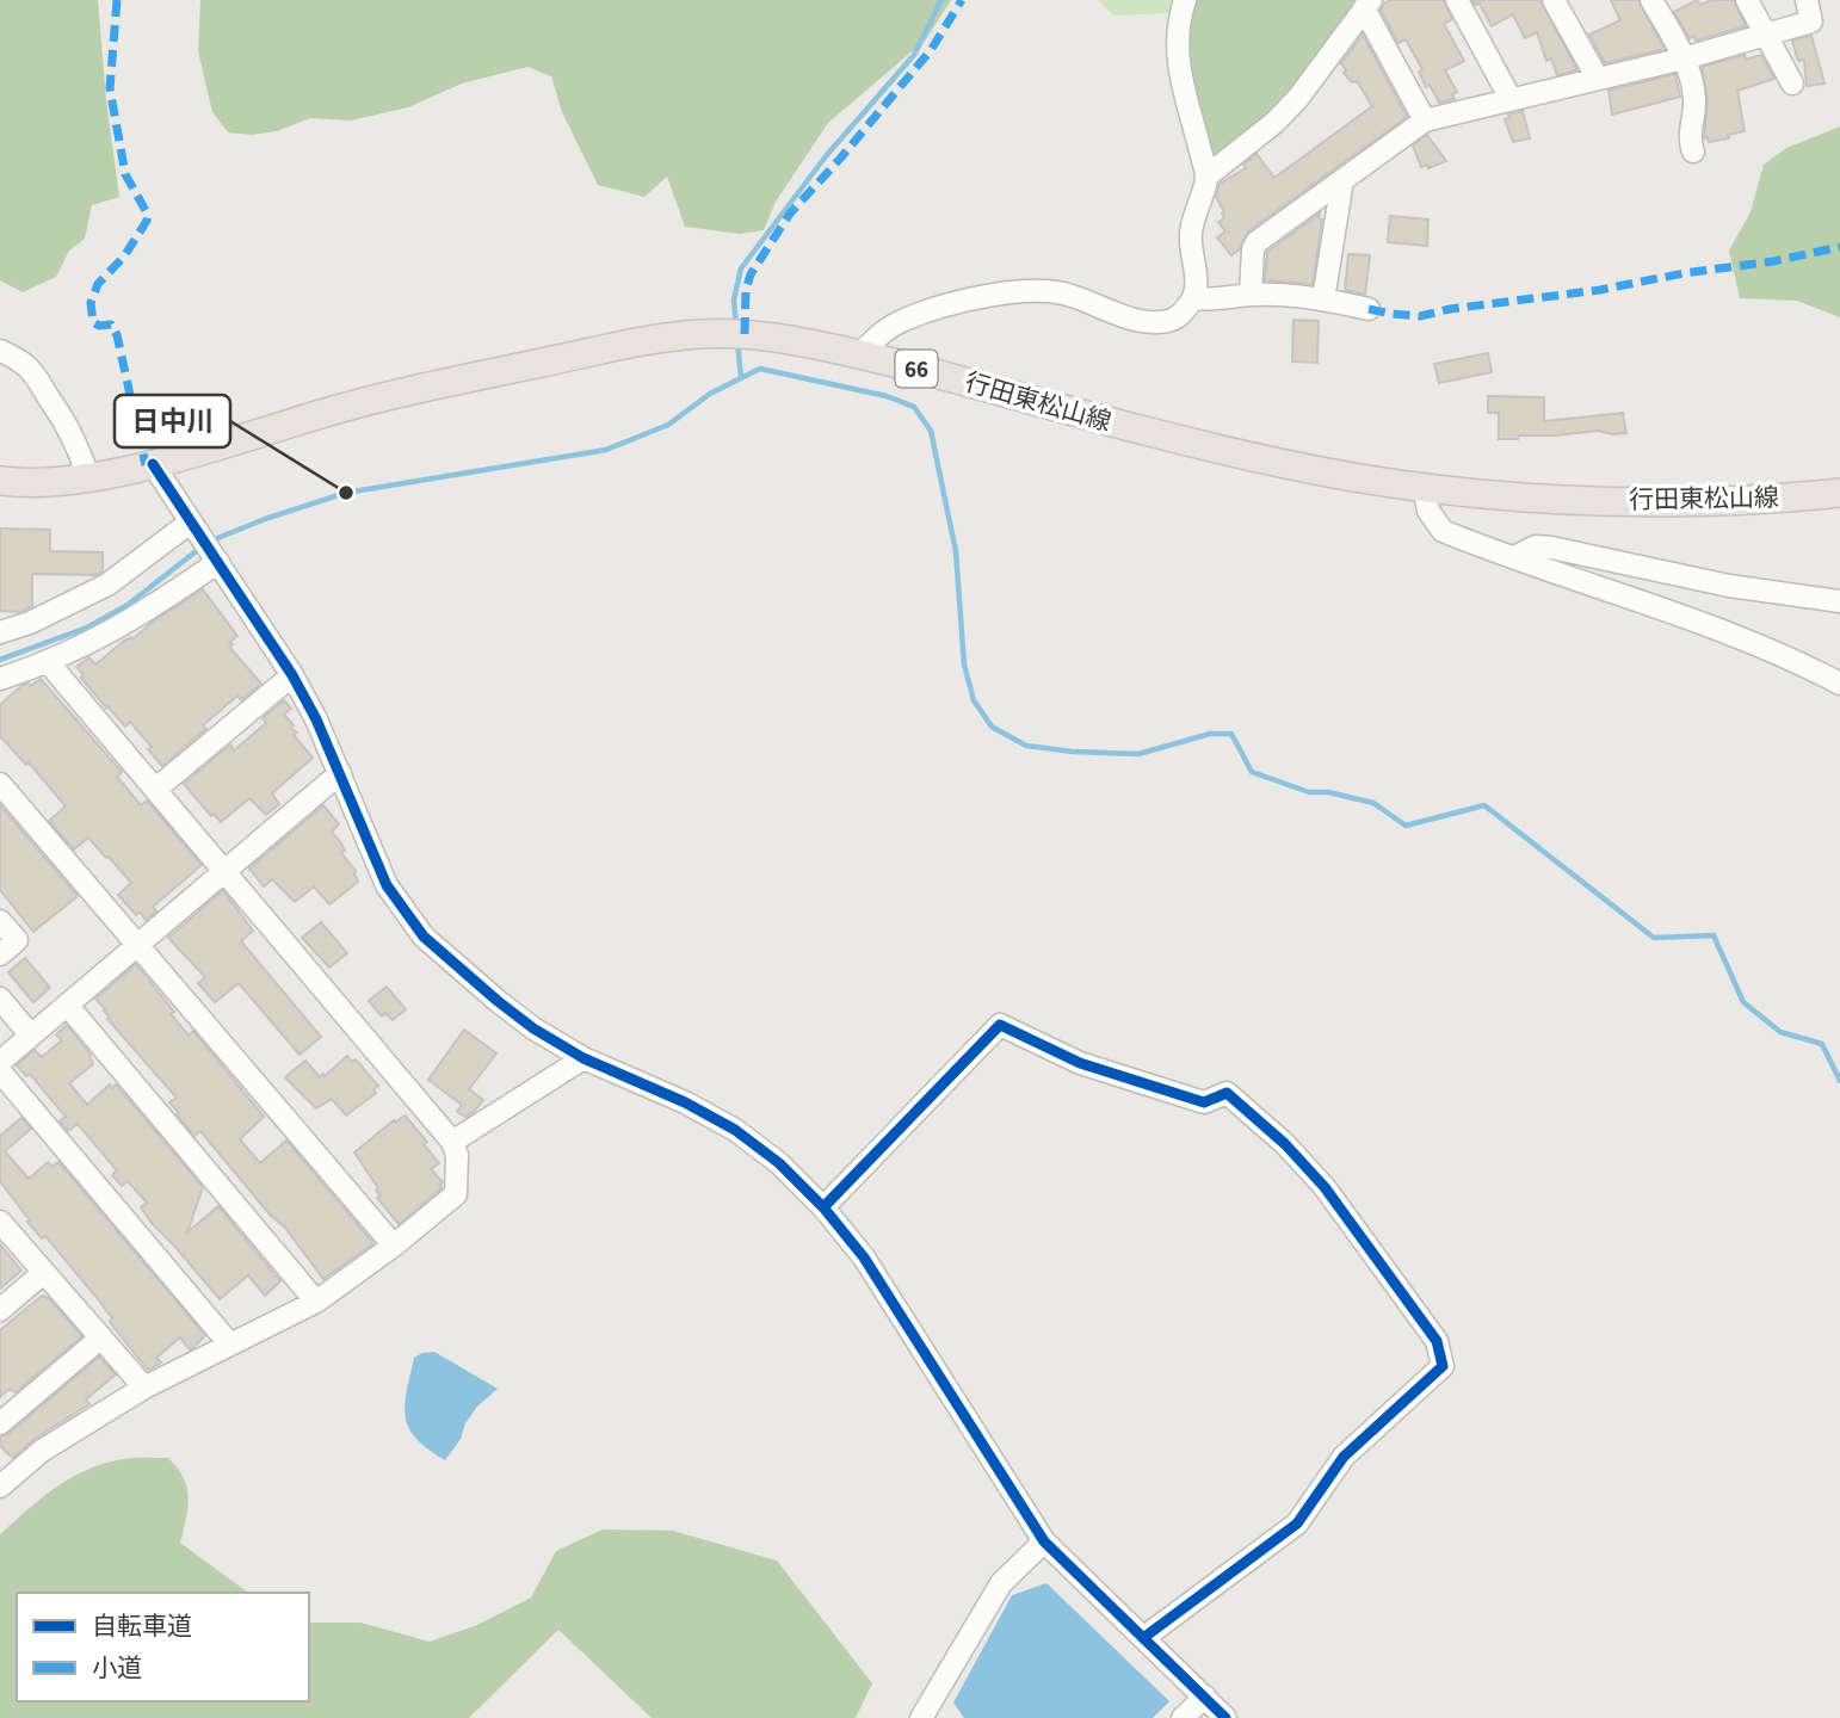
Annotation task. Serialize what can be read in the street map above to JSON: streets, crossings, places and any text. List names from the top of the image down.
{
  "streets": {
    "main road": ["66", "行田東松山線"]
  },
  "places": ["日中川"],
  "legend": ["自転車道", "小道"]
}
